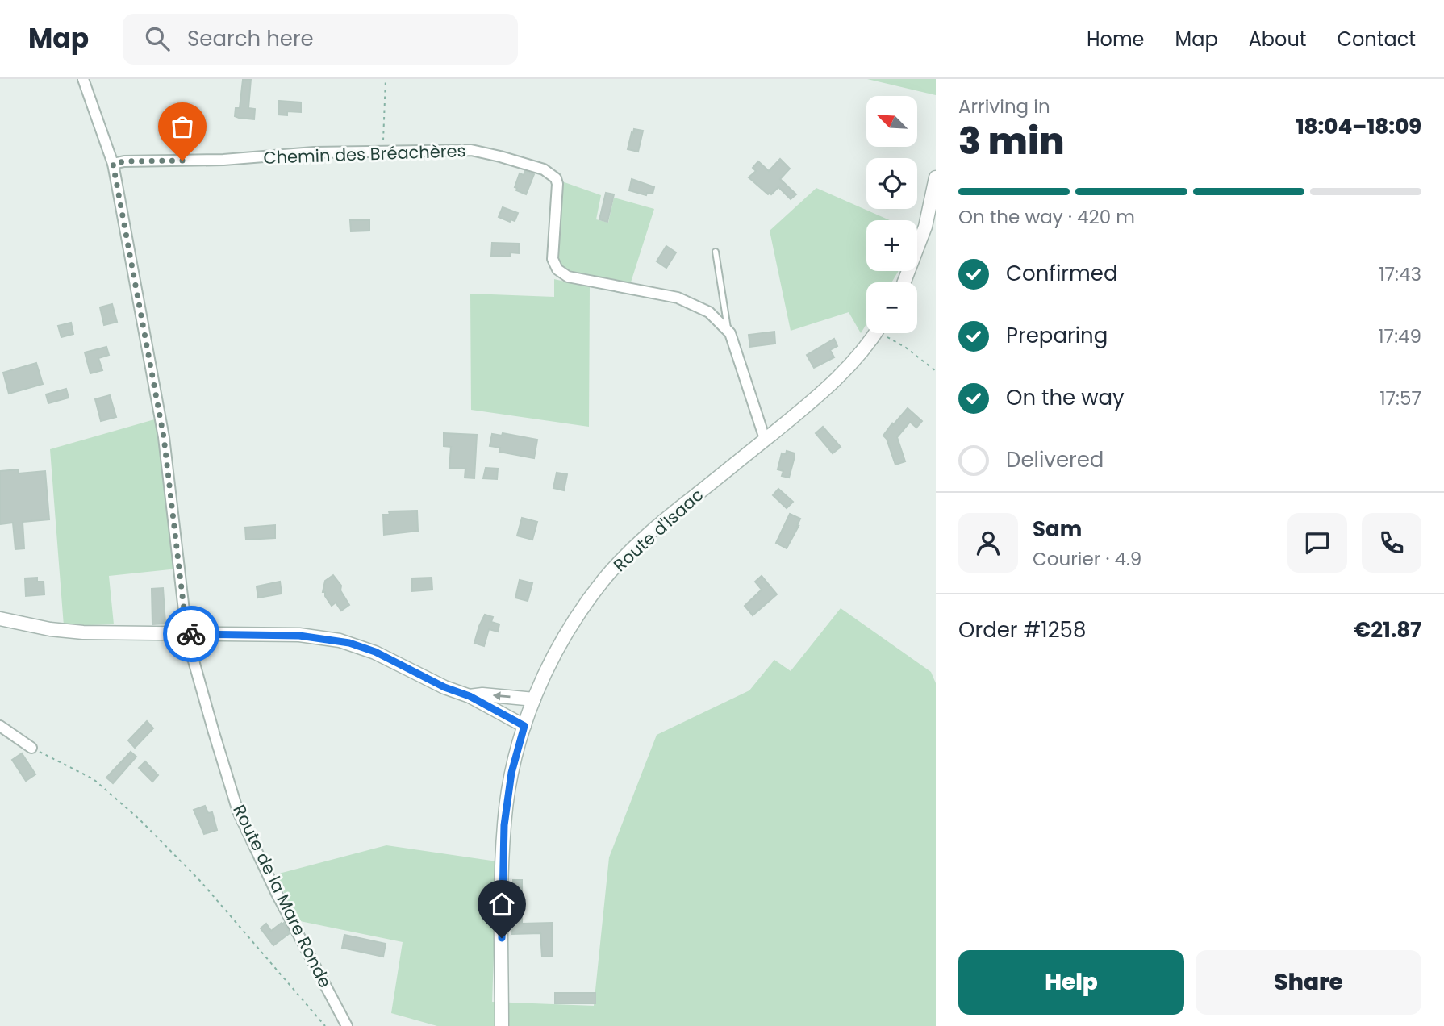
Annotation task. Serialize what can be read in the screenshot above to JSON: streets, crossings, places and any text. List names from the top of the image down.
{
  "streets": {
    "street": ["Chemin des Bréachères", "Route d'Isaac", "Route de la Mare Ronde"]
  },
  "crossings": [
    ["Chemin des Bréachères", "Route d'Isaac"],
    ["Chemin des Bréachères", "Route de la Mare Ronde"]
  ],
  "north": "top left",
  "page": {
    "header": "Map",
    "search": "Search here",
    "nav": [
      "Home",
      "Map",
      "About",
      "Contact"
    ],
    "heading": ["3 min", "Arriving in", "18:04–18:09"],
    "panel": [
      "Sam",
      "Courier · 4.9",
      "Order #1258",
      "€21.87"
    ],
    "map_buttons": ["+", "−"],
    "bar": "On the way · 420 m",
    "list": [
      ["Confirmed", "17:43"],
      ["Preparing", "17:49"],
      ["On the way", "17:57"],
      "Delivered"
    ],
    "buttons": ["Help", "Share"]
  }
}
